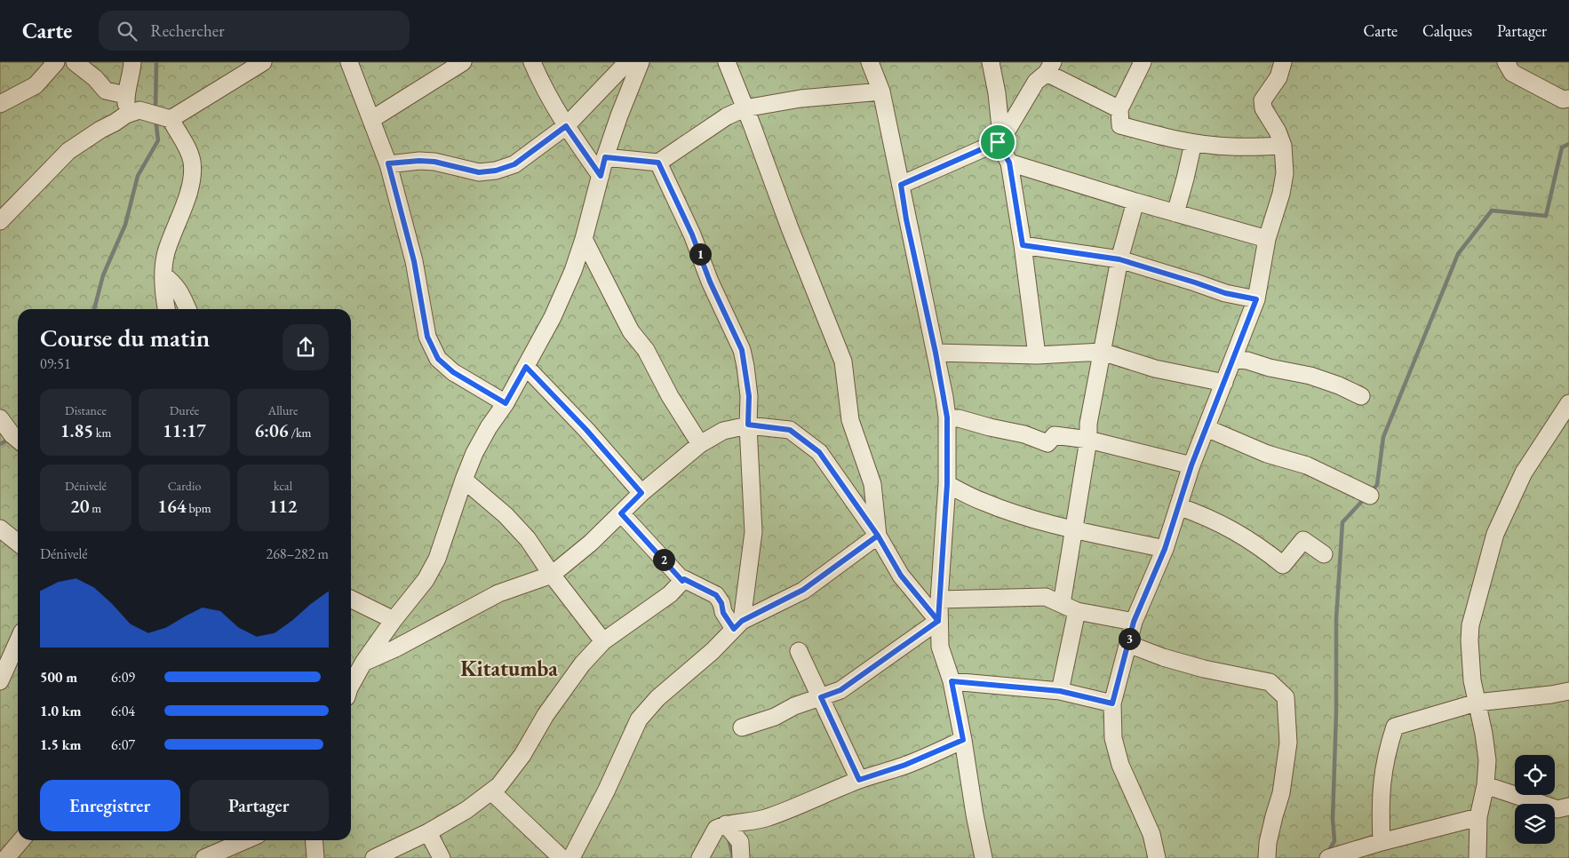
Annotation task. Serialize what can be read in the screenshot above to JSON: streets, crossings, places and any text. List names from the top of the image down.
{
  "districts": ["Kitatumba"],
  "page": {
    "header": "Carte",
    "search": "Rechercher",
    "nav": ["Carte", "Calques", "Partager"],
    "pins": ["1", "2", "3"],
    "heading": ["Course du matin", "09:51"],
    "stats": [
      ["Distance", "1.85 km"],
      ["Durée", "11:17"],
      ["Allure", "6:06 /km"],
      ["Dénivelé", "20 m"],
      ["Cardio", "164 bpm"],
      ["kcal", "112"]
    ],
    "chart": ["Dénivelé", "268–282 m"],
    "list": [
      {
        "name": "500 m",
        "note": "6:09"
      },
      {
        "name": "1.0 km",
        "note": "6:04"
      },
      {
        "name": "1.5 km",
        "note": "6:07"
      }
    ],
    "buttons": ["Enregistrer", "Partager"]
  }
}
